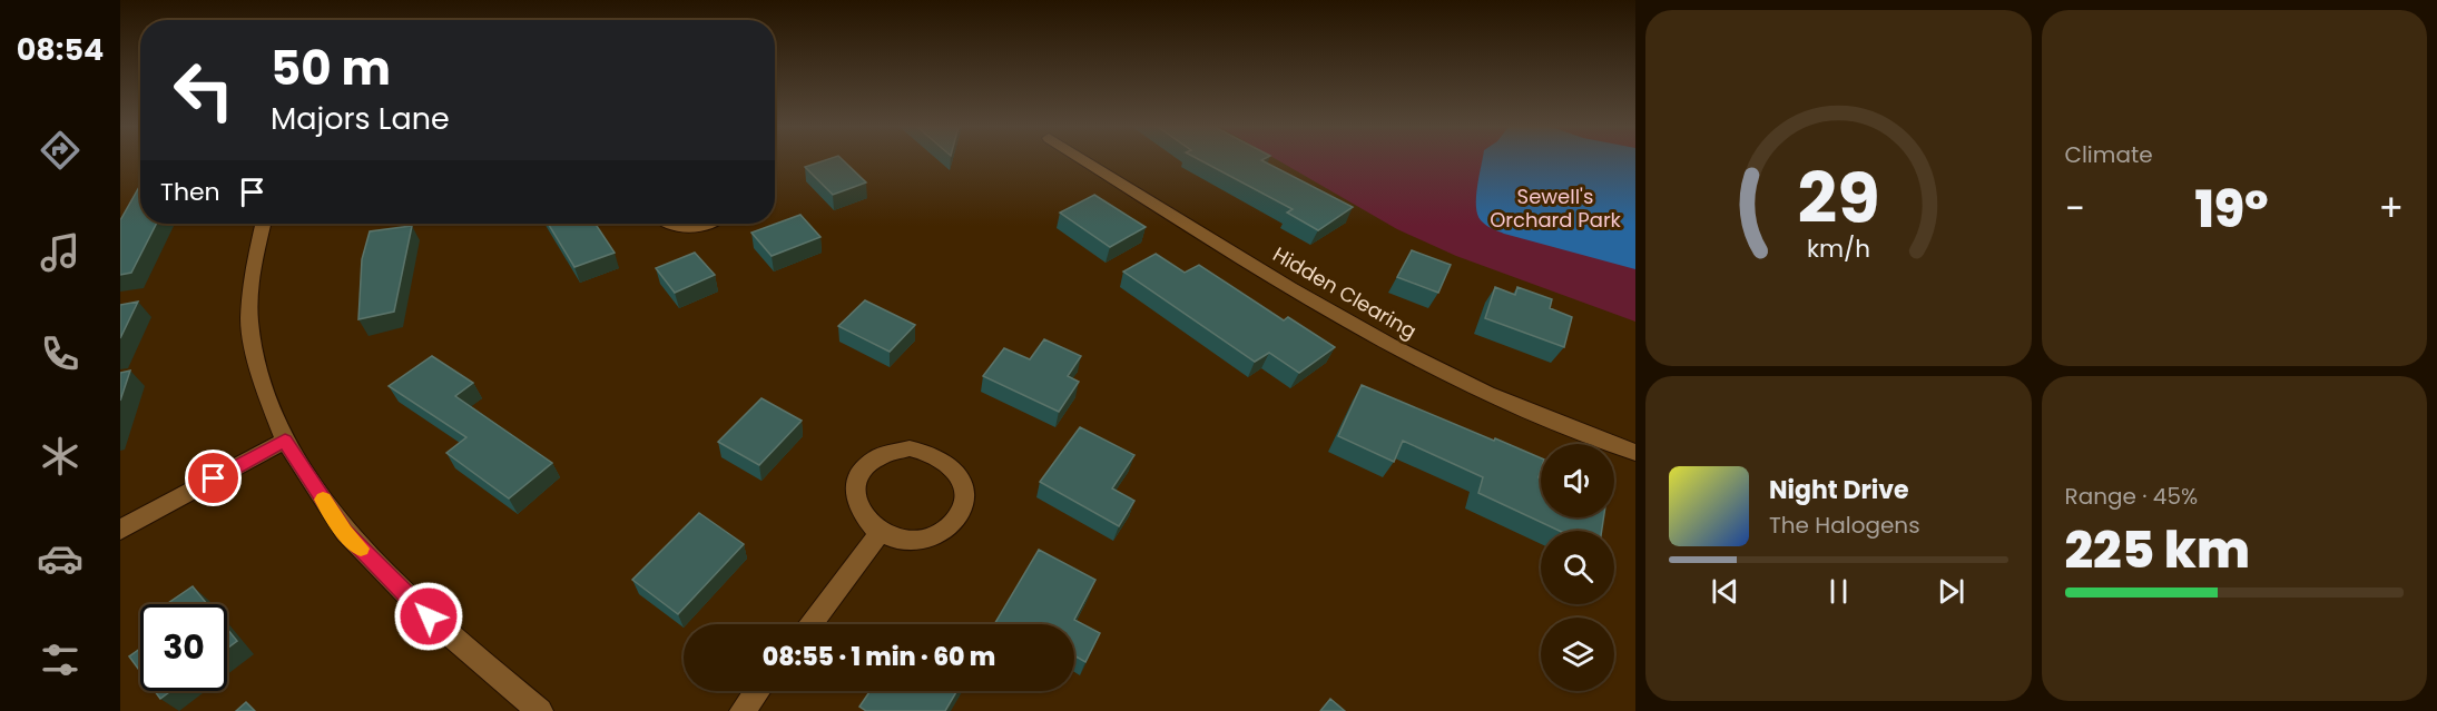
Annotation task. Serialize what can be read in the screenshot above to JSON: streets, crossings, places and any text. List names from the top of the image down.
{
  "streets": {
    "street": ["Hidden Clearing"]
  },
  "parks": ["Sewell's Orchard Park"],
  "page": {
    "tabs": "08:54",
    "tile": [
      "Climate",
      ["Range · 45%", "225 km"]
    ],
    "turn": ["50 m", "Majors Lane"],
    "then": "Then",
    "heat": ["−", "19°", "+"],
    "song": ["Night Drive", "The Halogens"],
    "limit": "30",
    "trip": "08:55 · 1 min · 60 m",
    "gauge": ["29", "km/h"]
  }
}
